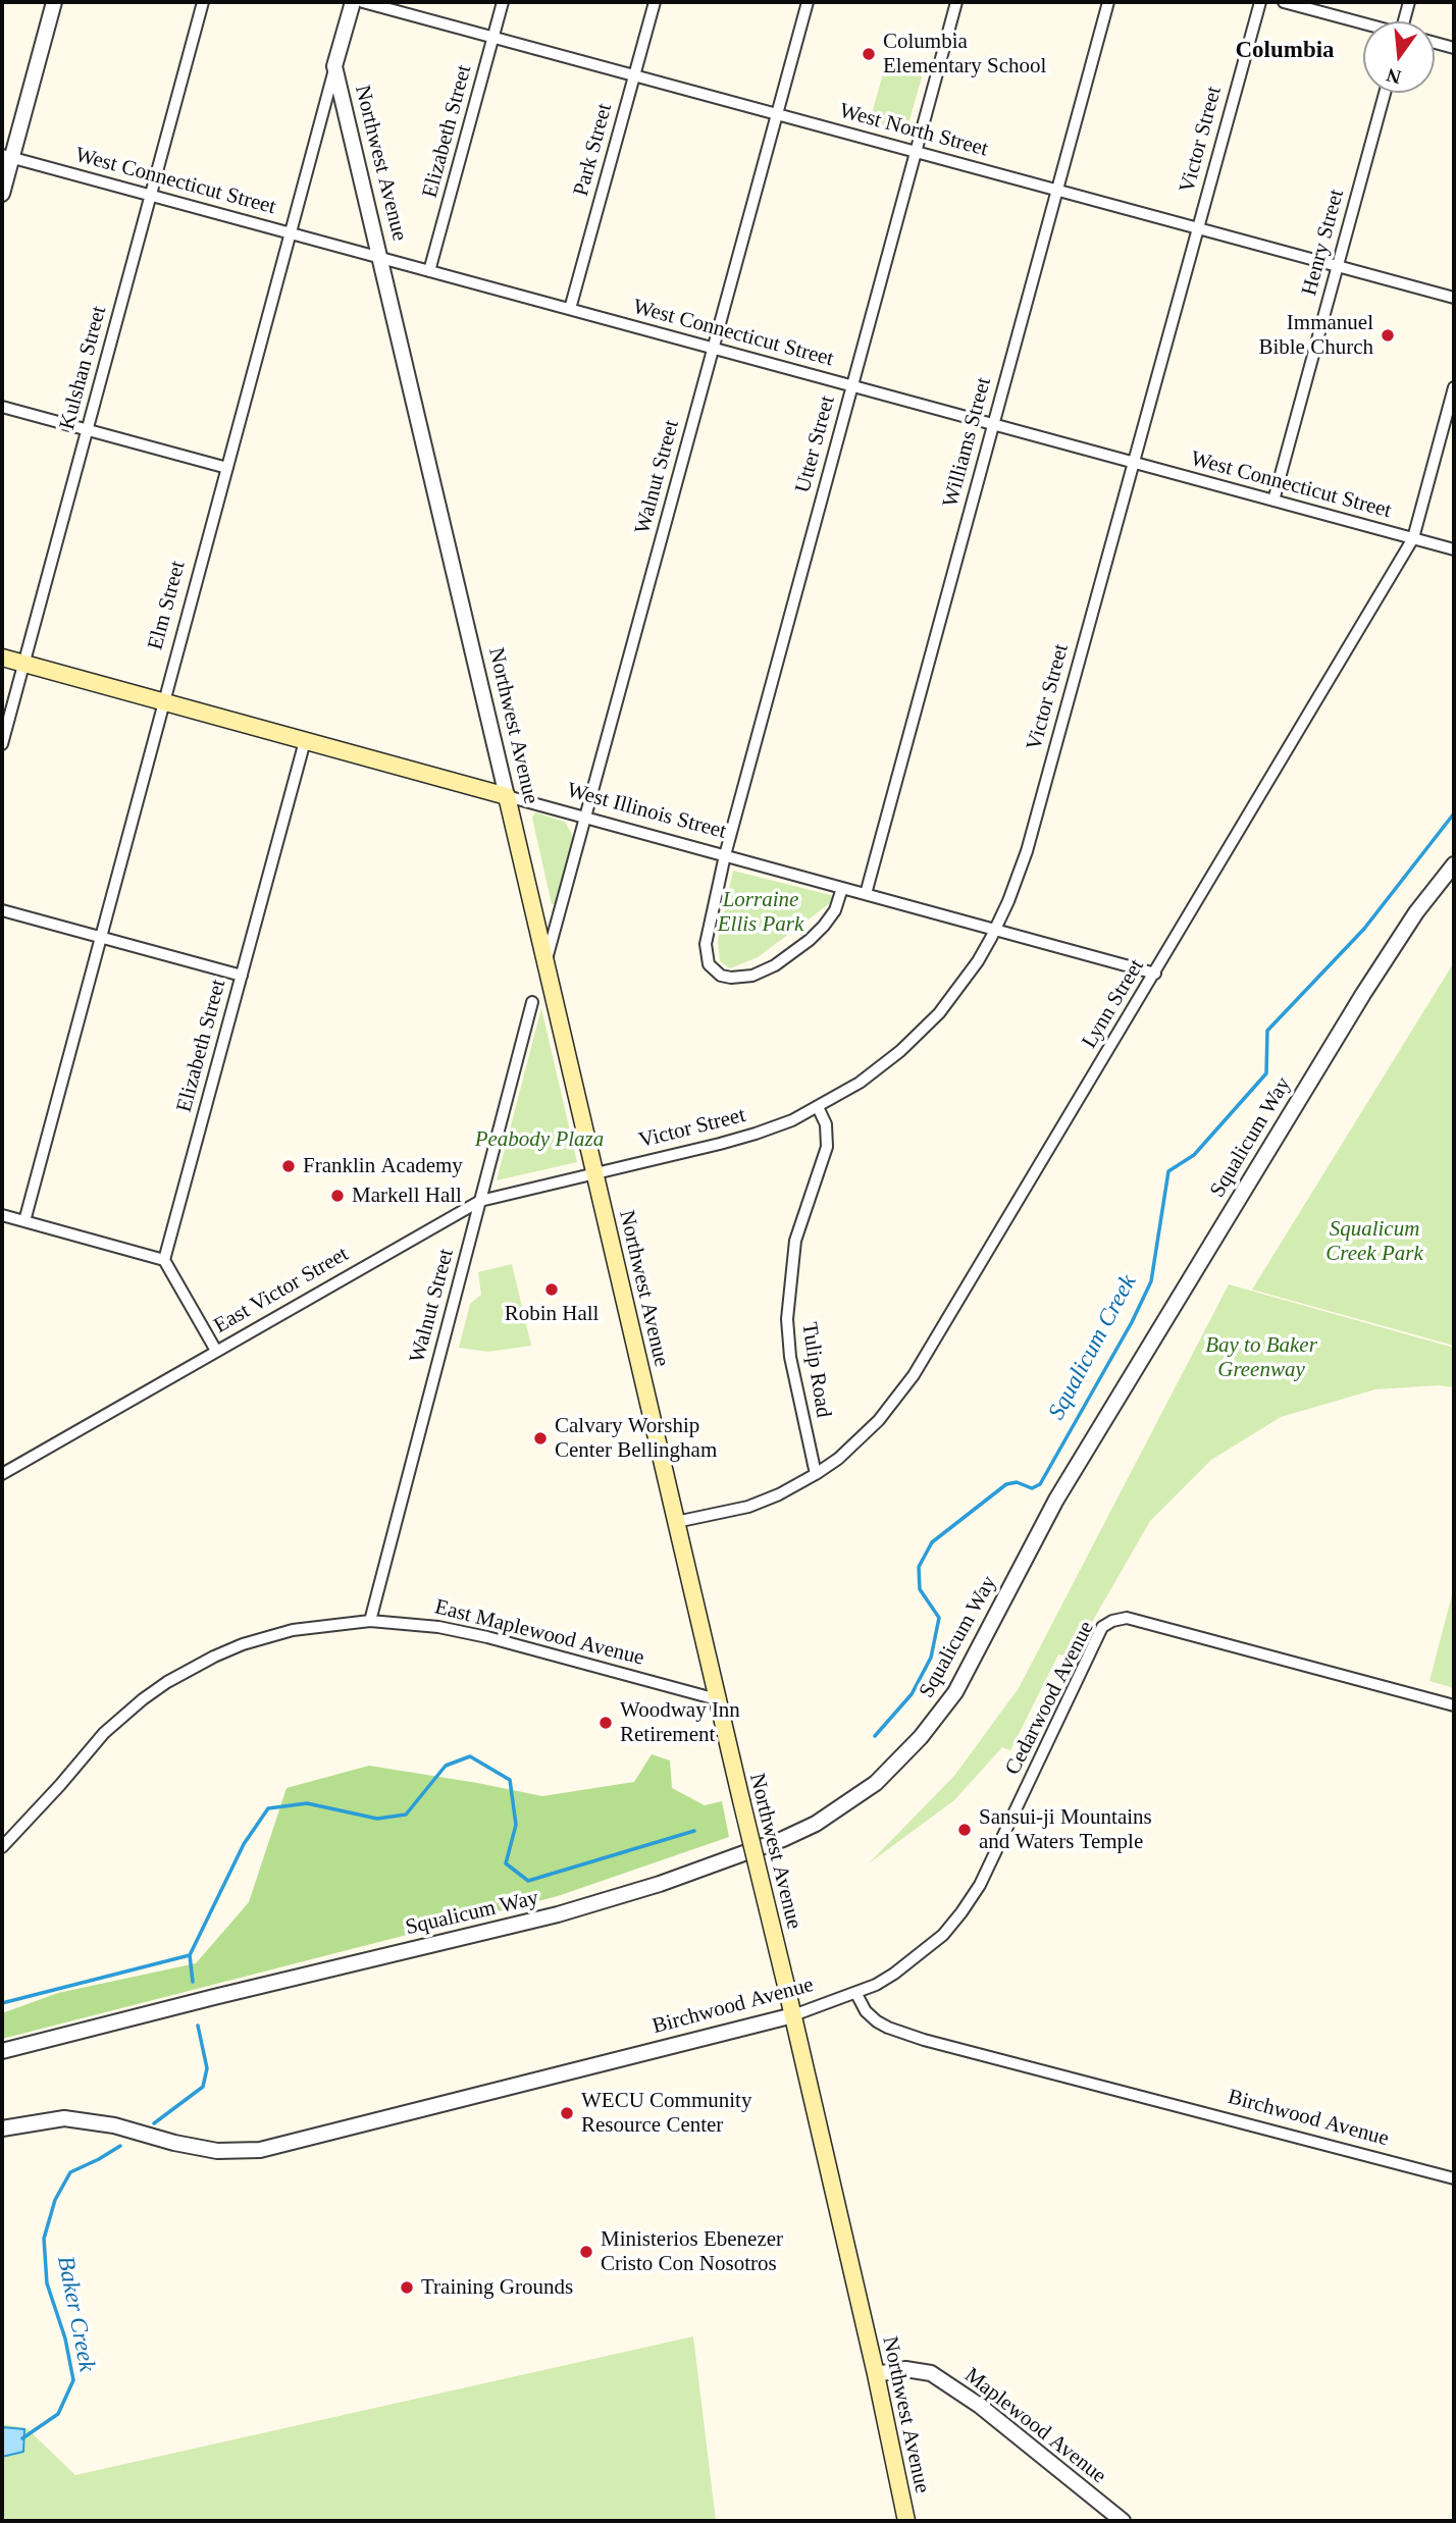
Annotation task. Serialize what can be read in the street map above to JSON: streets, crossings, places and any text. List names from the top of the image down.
{
  "streets": {
    "main road": ["Northwest Avenue", "West Illinois Street"],
    "street": [
      "West North Street",
      "Elizabeth Street",
      "Victor Street",
      "Park Street",
      "West Connecticut Street",
      "Henry Street",
      "Kulshan Street",
      "Williams Street",
      "Utter Street",
      "Walnut Street",
      "Elm Street",
      "Lynn Street",
      "Squalicum Way",
      "East Victor Street",
      "Tulip Road",
      "East Maplewood Avenue",
      "Cedarwood Avenue",
      "Birchwood Avenue",
      "Maplewood Avenue"
    ]
  },
  "crossings": [
    ["West North Street", "Elizabeth Street"],
    ["West North Street", "Victor Street"],
    ["West North Street", "Park Street"],
    ["West North Street", "Henry Street"],
    ["West North Street", "Williams Street"],
    ["West North Street", "Utter Street"],
    ["West North Street", "Walnut Street"],
    ["Elizabeth Street", "West Connecticut Street"],
    ["Elizabeth Street", "West Illinois Street"],
    ["Victor Street", "Northwest Avenue"],
    ["Victor Street", "West Connecticut Street"],
    ["Victor Street", "West Illinois Street"],
    ["Victor Street", "East Victor Street"],
    ["Victor Street", "Tulip Road"],
    ["Park Street", "West Connecticut Street"],
    ["Northwest Avenue", "West Connecticut Street"],
    ["Northwest Avenue", "Walnut Street"],
    ["Northwest Avenue", "Elm Street"],
    ["Northwest Avenue", "West Illinois Street"],
    ["Northwest Avenue", "Lynn Street"],
    ["Northwest Avenue", "East Victor Street"],
    ["Northwest Avenue", "East Maplewood Avenue"],
    ["Northwest Avenue", "Birchwood Avenue"],
    ["Northwest Avenue", "Maplewood Avenue"],
    ["West Connecticut Street", "Henry Street"],
    ["West Connecticut Street", "Kulshan Street"],
    ["West Connecticut Street", "Williams Street"],
    ["West Connecticut Street", "Utter Street"],
    ["West Connecticut Street", "Walnut Street"],
    ["West Connecticut Street", "Elm Street"],
    ["West Connecticut Street", "Lynn Street"],
    ["Kulshan Street", "West Illinois Street"],
    ["Williams Street", "West Illinois Street"],
    ["Utter Street", "West Illinois Street"],
    ["Walnut Street", "West Illinois Street"],
    ["Walnut Street", "East Victor Street"],
    ["Walnut Street", "East Maplewood Avenue"],
    ["Elm Street", "West Illinois Street"],
    ["West Illinois Street", "Lynn Street"],
    ["Lynn Street", "Tulip Road"],
    ["Cedarwood Avenue", "Birchwood Avenue"]
  ],
  "districts": ["Columbia"],
  "water": ["Squalicum Creek", "Baker Creek"],
  "parks": [
    "Lorraine Ellis Park",
    "Peabody Plaza",
    "Squalicum Creek Park",
    "Bay to Baker Greenway"
  ],
  "places": [
    "Columbia Elementary School",
    "Immanuel Bible Church",
    "Franklin Academy",
    "Markell Hall",
    "Robin Hall",
    "Calvary Worship Center Bellingham",
    "Woodway Inn Retirement",
    "Sansui-ji Mountains and Waters Temple",
    "WECU Community Resource Center",
    "Ministerios Ebenezer Cristo Con Nosotros",
    "Training Grounds"
  ],
  "north": "bottom"
}
